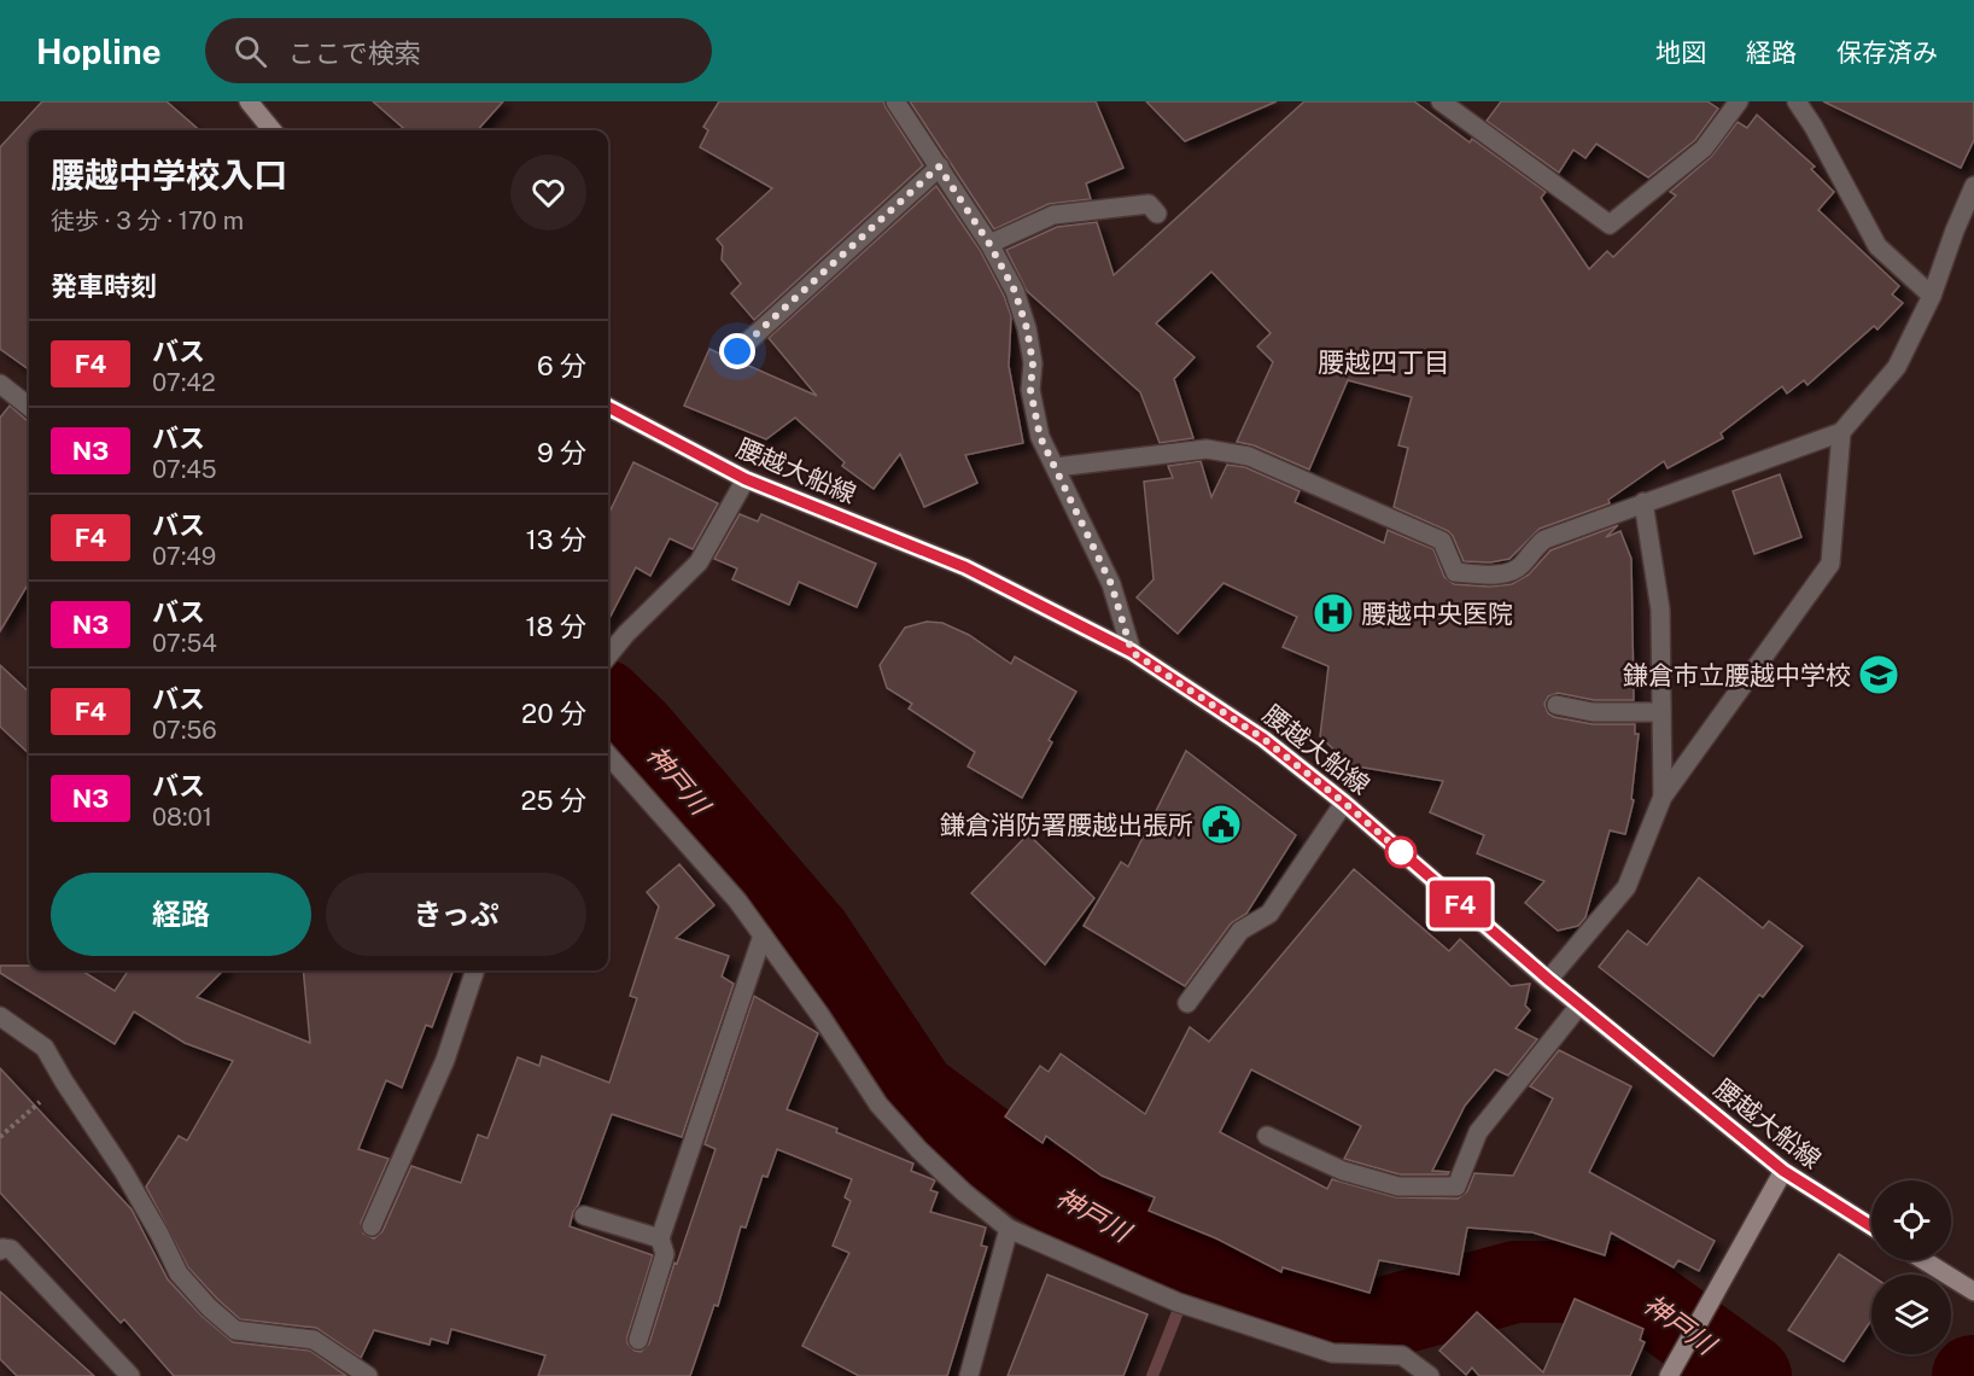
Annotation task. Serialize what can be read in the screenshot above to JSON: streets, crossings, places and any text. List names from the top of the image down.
{
  "streets": {
    "main road": ["腰越大船線"]
  },
  "districts": ["腰越四丁目"],
  "water": ["神戸川"],
  "places": {
    "hospital": ["腰越中央医院"],
    "school or university": ["鎌倉市立腰越中学校"],
    "public building": ["鎌倉消防署腰越出張所"]
  },
  "lines": ["bus line F4"],
  "page": {
    "header": "Hopline",
    "search": "ここで検索",
    "nav": ["地図", "経路", "保存済み"],
    "on_map": "F4",
    "heading": [
      ["腰越中学校入口", "徒歩 · 3 分 · 170 m"],
      "発車時刻"
    ],
    "list": [
      {
        "mark": "F4",
        "name": "バス",
        "note": "07:42",
        "value": "6 分"
      },
      {
        "mark": "N3",
        "name": "バス",
        "note": "07:45",
        "value": "9 分"
      },
      {
        "mark": "F4",
        "name": "バス",
        "note": "07:49",
        "value": "13 分"
      },
      {
        "mark": "N3",
        "name": "バス",
        "note": "07:54",
        "value": "18 分"
      },
      {
        "mark": "F4",
        "name": "バス",
        "note": "07:56",
        "value": "20 分"
      },
      {
        "mark": "N3",
        "name": "バス",
        "note": "08:01",
        "value": "25 分"
      }
    ],
    "buttons": ["経路", "きっぷ"]
  }
}
